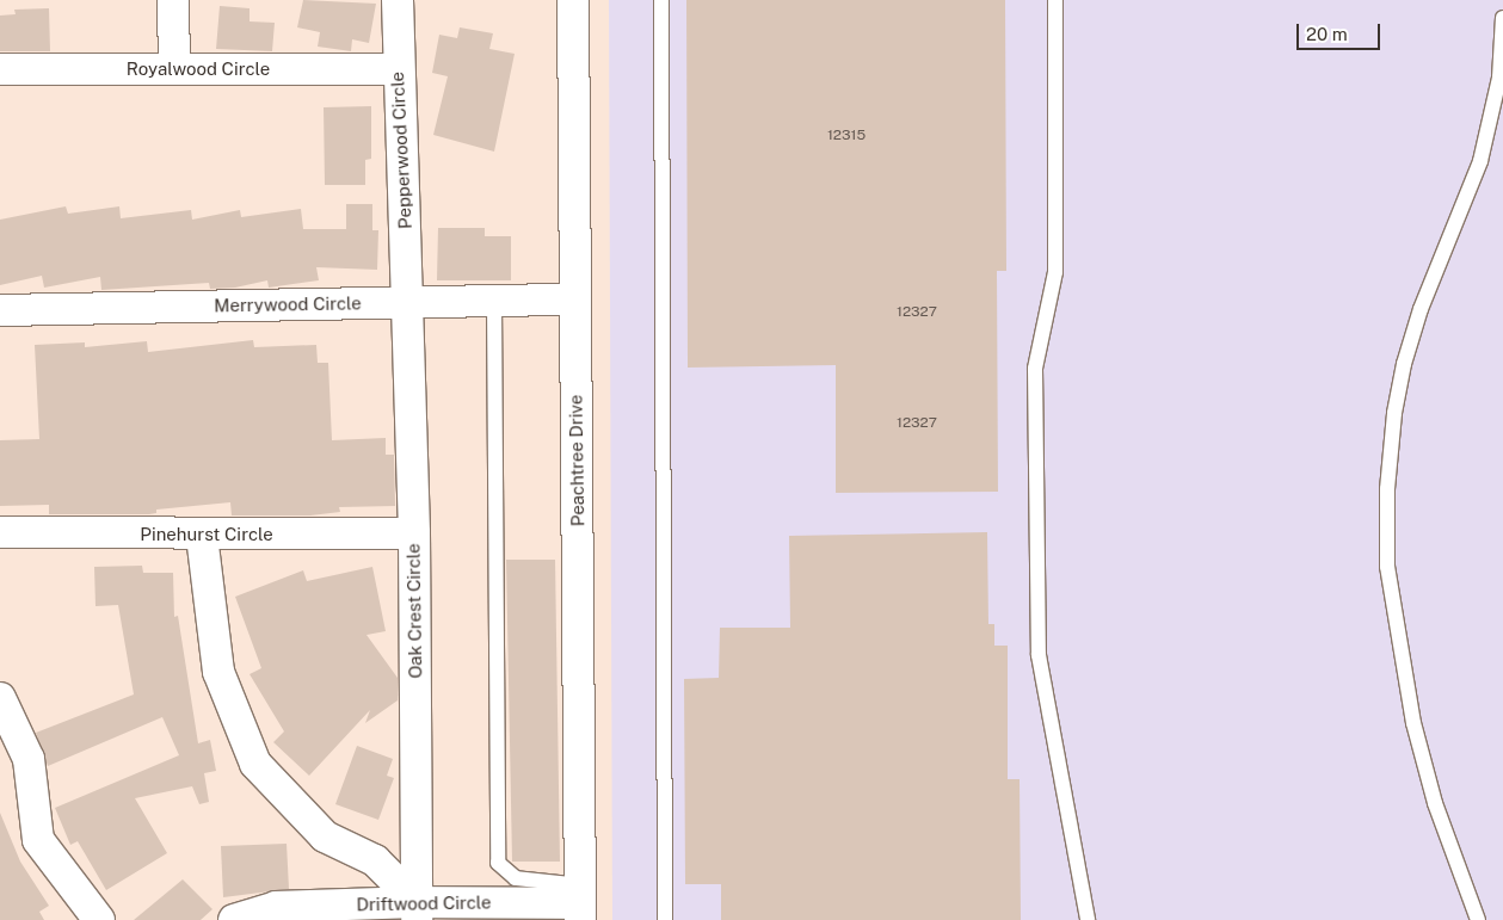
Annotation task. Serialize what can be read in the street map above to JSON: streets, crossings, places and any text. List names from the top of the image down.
{
  "streets": {
    "street": [
      "Royalwood Circle",
      "Pepperwood Circle",
      "Merrywood Circle",
      "Peachtree Drive",
      "Pinehurst Circle",
      "Oak Crest Circle",
      "Driftwood Circle"
    ]
  },
  "crossings": [
    ["Royalwood Circle", "Pepperwood Circle"],
    ["Pepperwood Circle", "Merrywood Circle"],
    ["Pepperwood Circle", "Oak Crest Circle"],
    ["Merrywood Circle", "Peachtree Drive"],
    ["Merrywood Circle", "Oak Crest Circle"],
    ["Peachtree Drive", "Driftwood Circle"],
    ["Pinehurst Circle", "Oak Crest Circle"],
    ["Oak Crest Circle", "Driftwood Circle"]
  ],
  "house_numbers": ["12315", "12327", "12327"],
  "scale_bar": "20 m"
}
